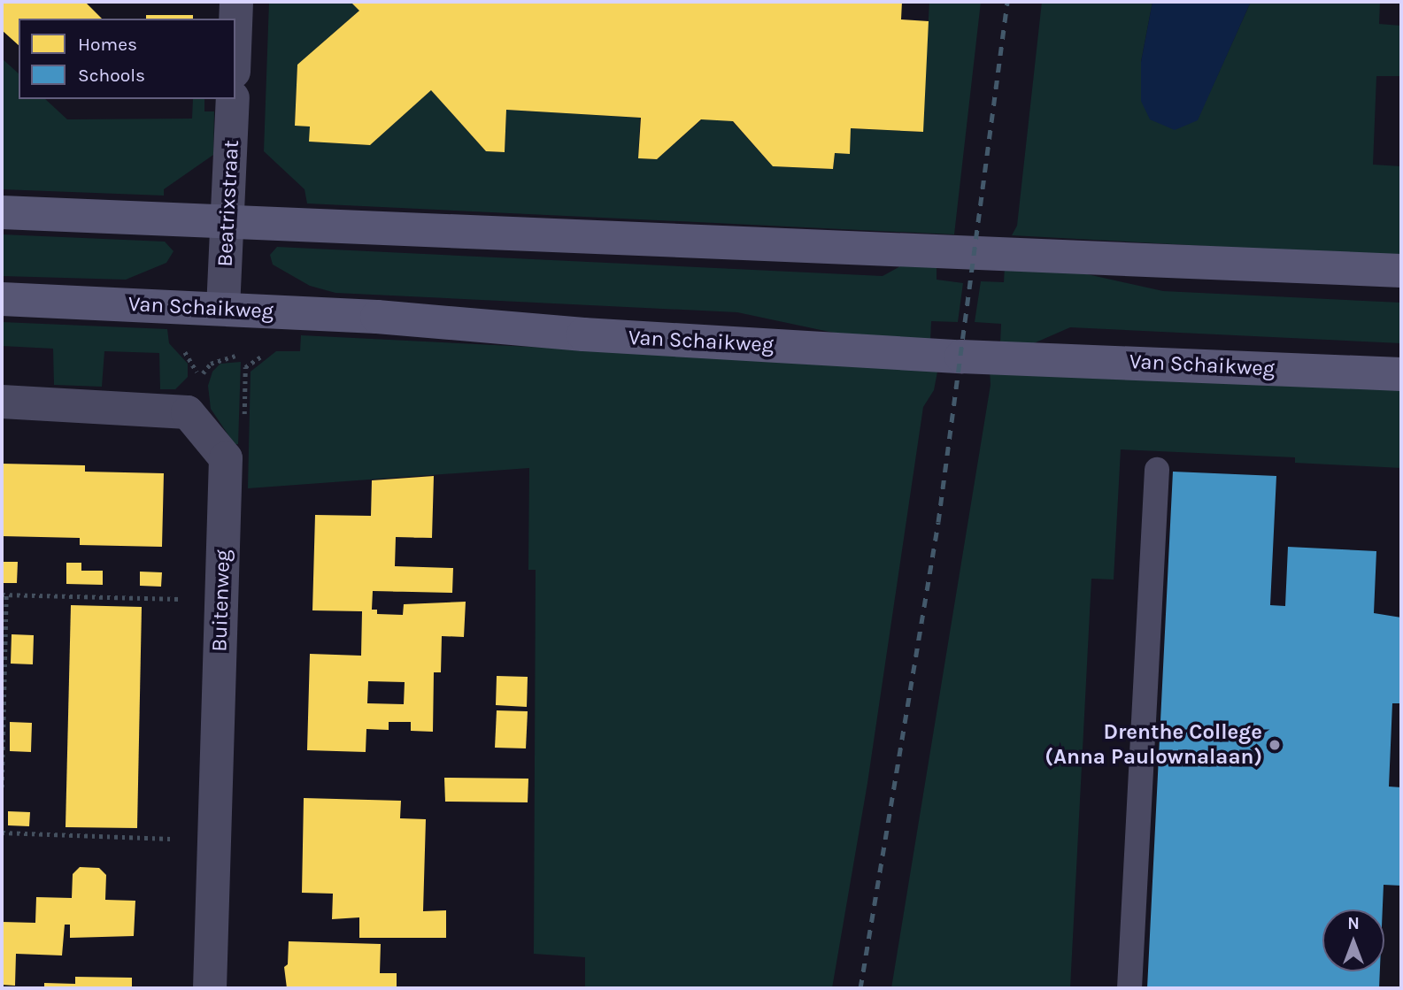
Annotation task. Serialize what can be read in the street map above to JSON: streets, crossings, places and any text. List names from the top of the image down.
{
  "streets": {
    "street": ["Beatrixstraat", "Van Schaikweg", "Buitenweg"]
  },
  "crossings": [
    ["Beatrixstraat", "Van Schaikweg"]
  ],
  "places": ["Drenthe College (Anna Paulownalaan)"],
  "legend": ["Homes", "Schools"],
  "north": "top"
}
